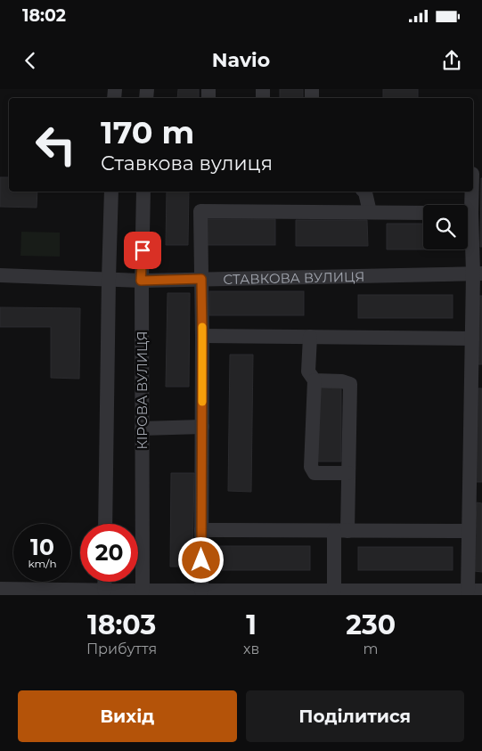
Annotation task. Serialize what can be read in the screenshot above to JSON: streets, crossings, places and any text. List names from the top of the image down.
{
  "streets": {
    "street": ["СТАВКОВА ВУЛИЦЯ", "КІРОВА ВУЛИЦЯ"]
  },
  "crossings": [
    ["СТАВКОВА ВУЛИЦЯ", "КІРОВА ВУЛИЦЯ"]
  ],
  "page": {
    "status": "18:02",
    "header": "Navio",
    "turn": ["170 m", "Ставкова вулиця"],
    "speed": "10 km/h",
    "limit": "20",
    "eta": [
      "18:03",
      "Прибуття",
      "1",
      "хв",
      "230",
      "m"
    ],
    "buttons": ["Вихід", "Поділитися"]
  }
}
